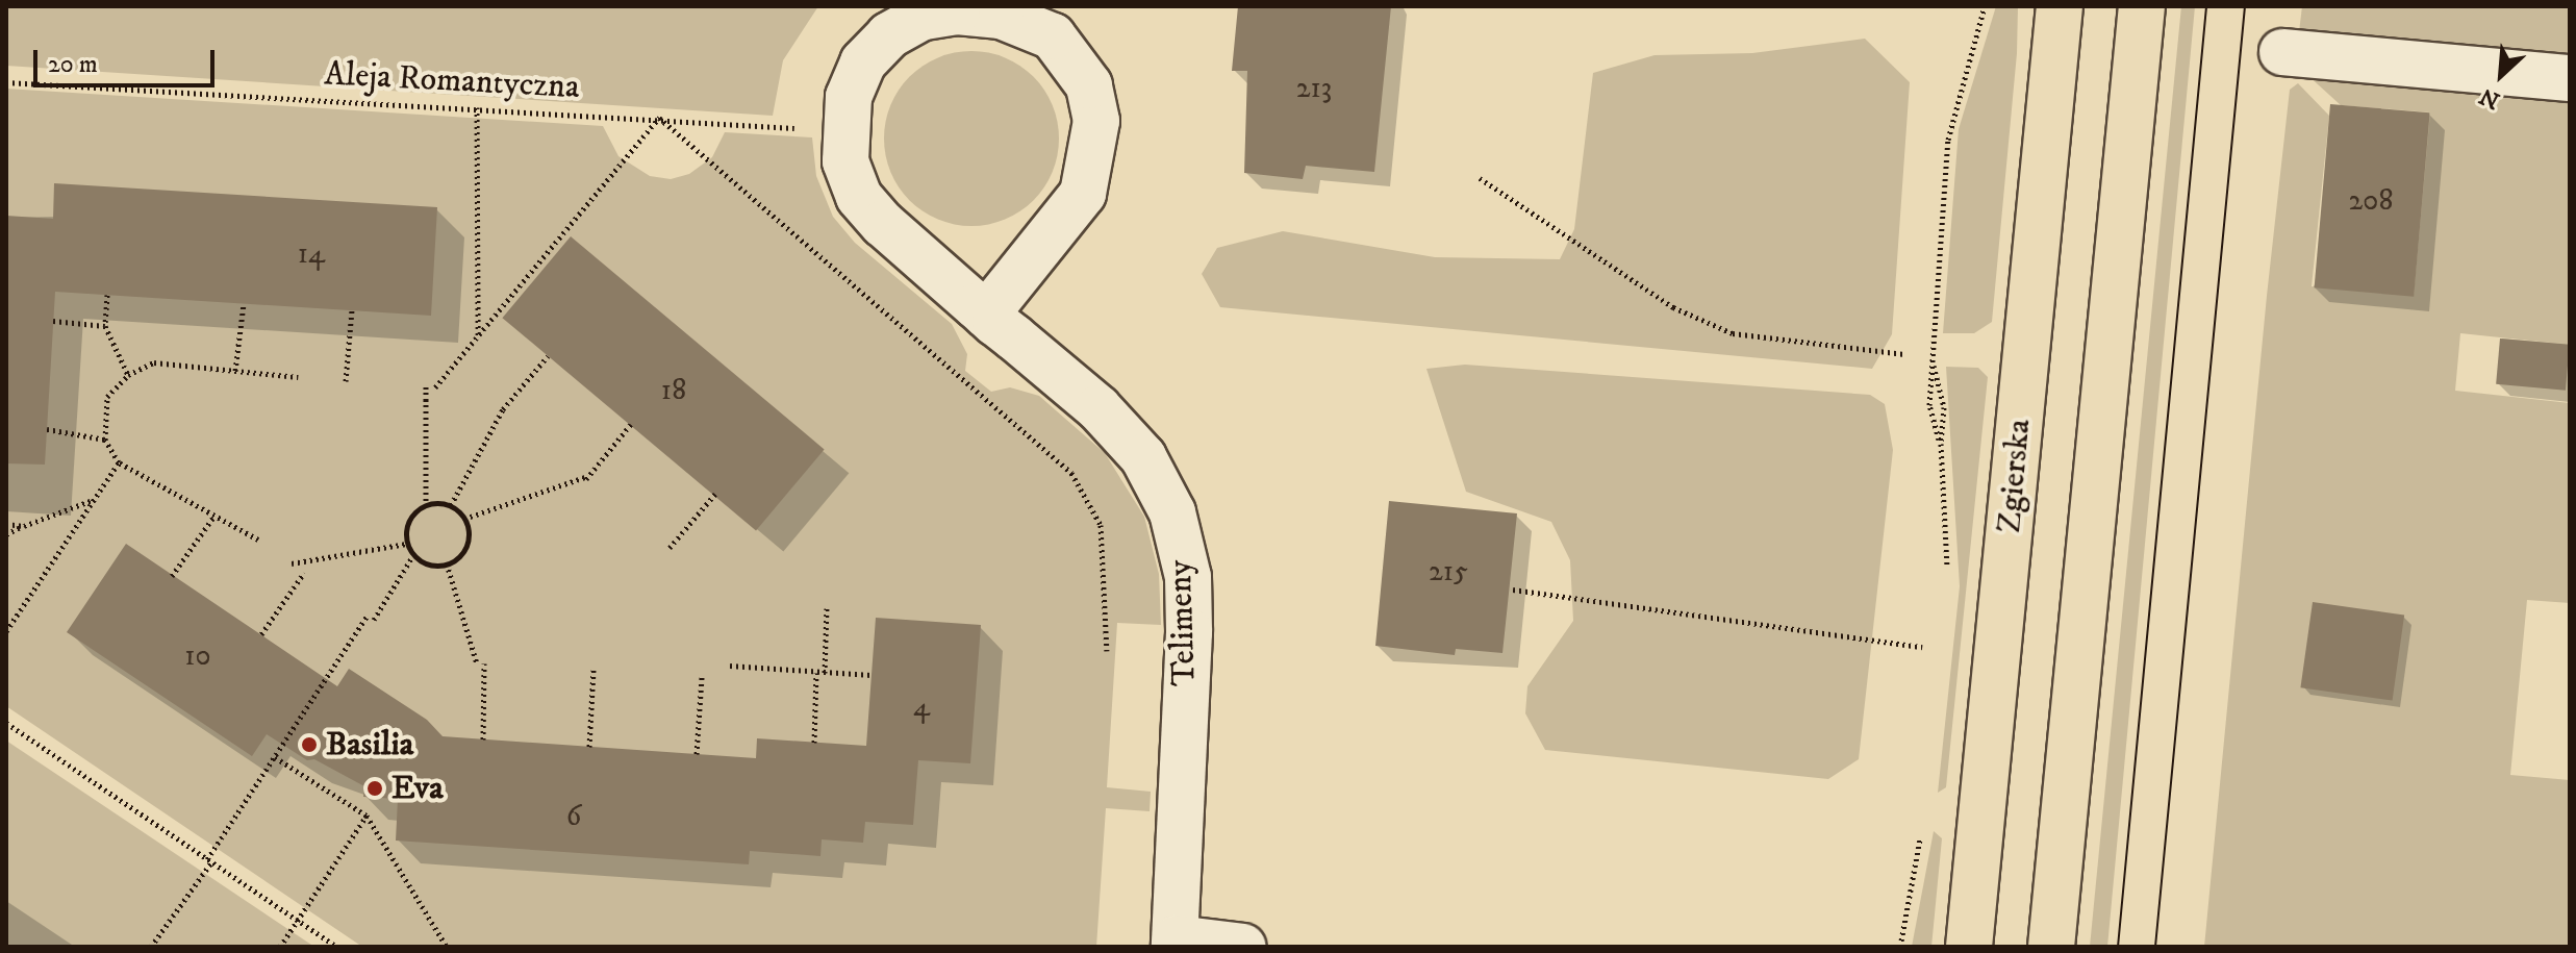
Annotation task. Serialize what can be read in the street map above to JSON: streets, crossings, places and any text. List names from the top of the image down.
{
  "streets": {
    "main road": ["Zgierska"],
    "street": ["Telimeny"],
    "path": ["Aleja Romantyczna"]
  },
  "crossings": [
    ["Aleja Romantyczna", "Telimeny"]
  ],
  "places": ["Basilia", "Eva"],
  "house_numbers": [
    "213",
    "208",
    "14",
    "18",
    "215",
    "10",
    "4",
    "6"
  ],
  "scale_bar": "20 m",
  "north": "bottom left"
}
